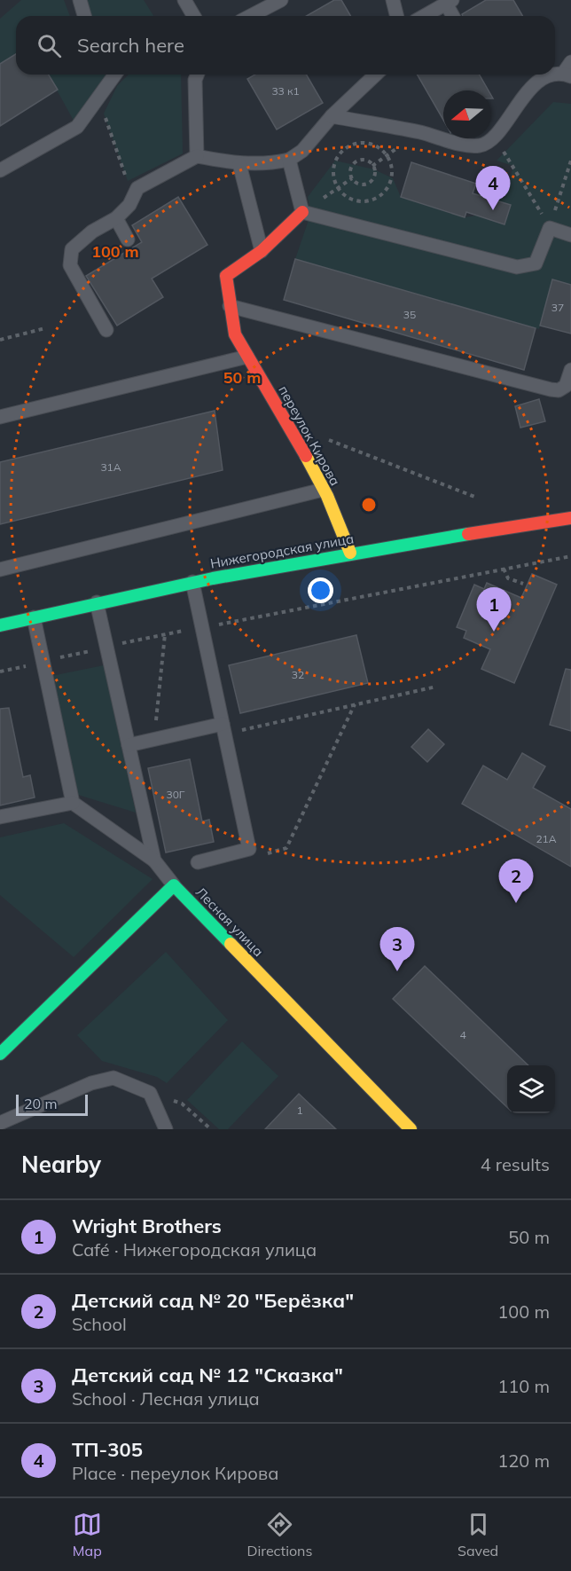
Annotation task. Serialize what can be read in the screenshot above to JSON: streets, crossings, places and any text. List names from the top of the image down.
{
  "streets": {
    "street": ["переулок Кирова", "Нижегородская улица", "Лесная улица"]
  },
  "crossings": [
    ["переулок Кирова", "Нижегородская улица"]
  ],
  "house_numbers": [
    "33 к1",
    "37",
    "35",
    "31А",
    "32",
    "30Г",
    "21А",
    "4",
    "1"
  ],
  "scale_bar": "20 m",
  "north": "left",
  "page": {
    "search": "Search here",
    "pins": [
      "4",
      "1",
      "2",
      "3"
    ],
    "scale": "20 m",
    "heading": ["Nearby", "4 results"],
    "list": [
      {
        "mark": "1",
        "name": "Wright Brothers",
        "note": "Café · Нижегородская улица",
        "value": "50 m"
      },
      {
        "mark": "2",
        "name": "Детский сад № 20 \"Берёзка\"",
        "note": "School",
        "value": "100 m"
      },
      {
        "mark": "3",
        "name": "Детский сад № 12 \"Сказка\"",
        "note": "School · Лесная улица",
        "value": "110 m"
      },
      {
        "mark": "4",
        "name": "ТП-305",
        "note": "Place · переулок Кирова",
        "value": "120 m"
      }
    ],
    "nav": ["Map", "Directions", "Saved"]
  },
  "rings": ["100 m", "50 m"]
}
